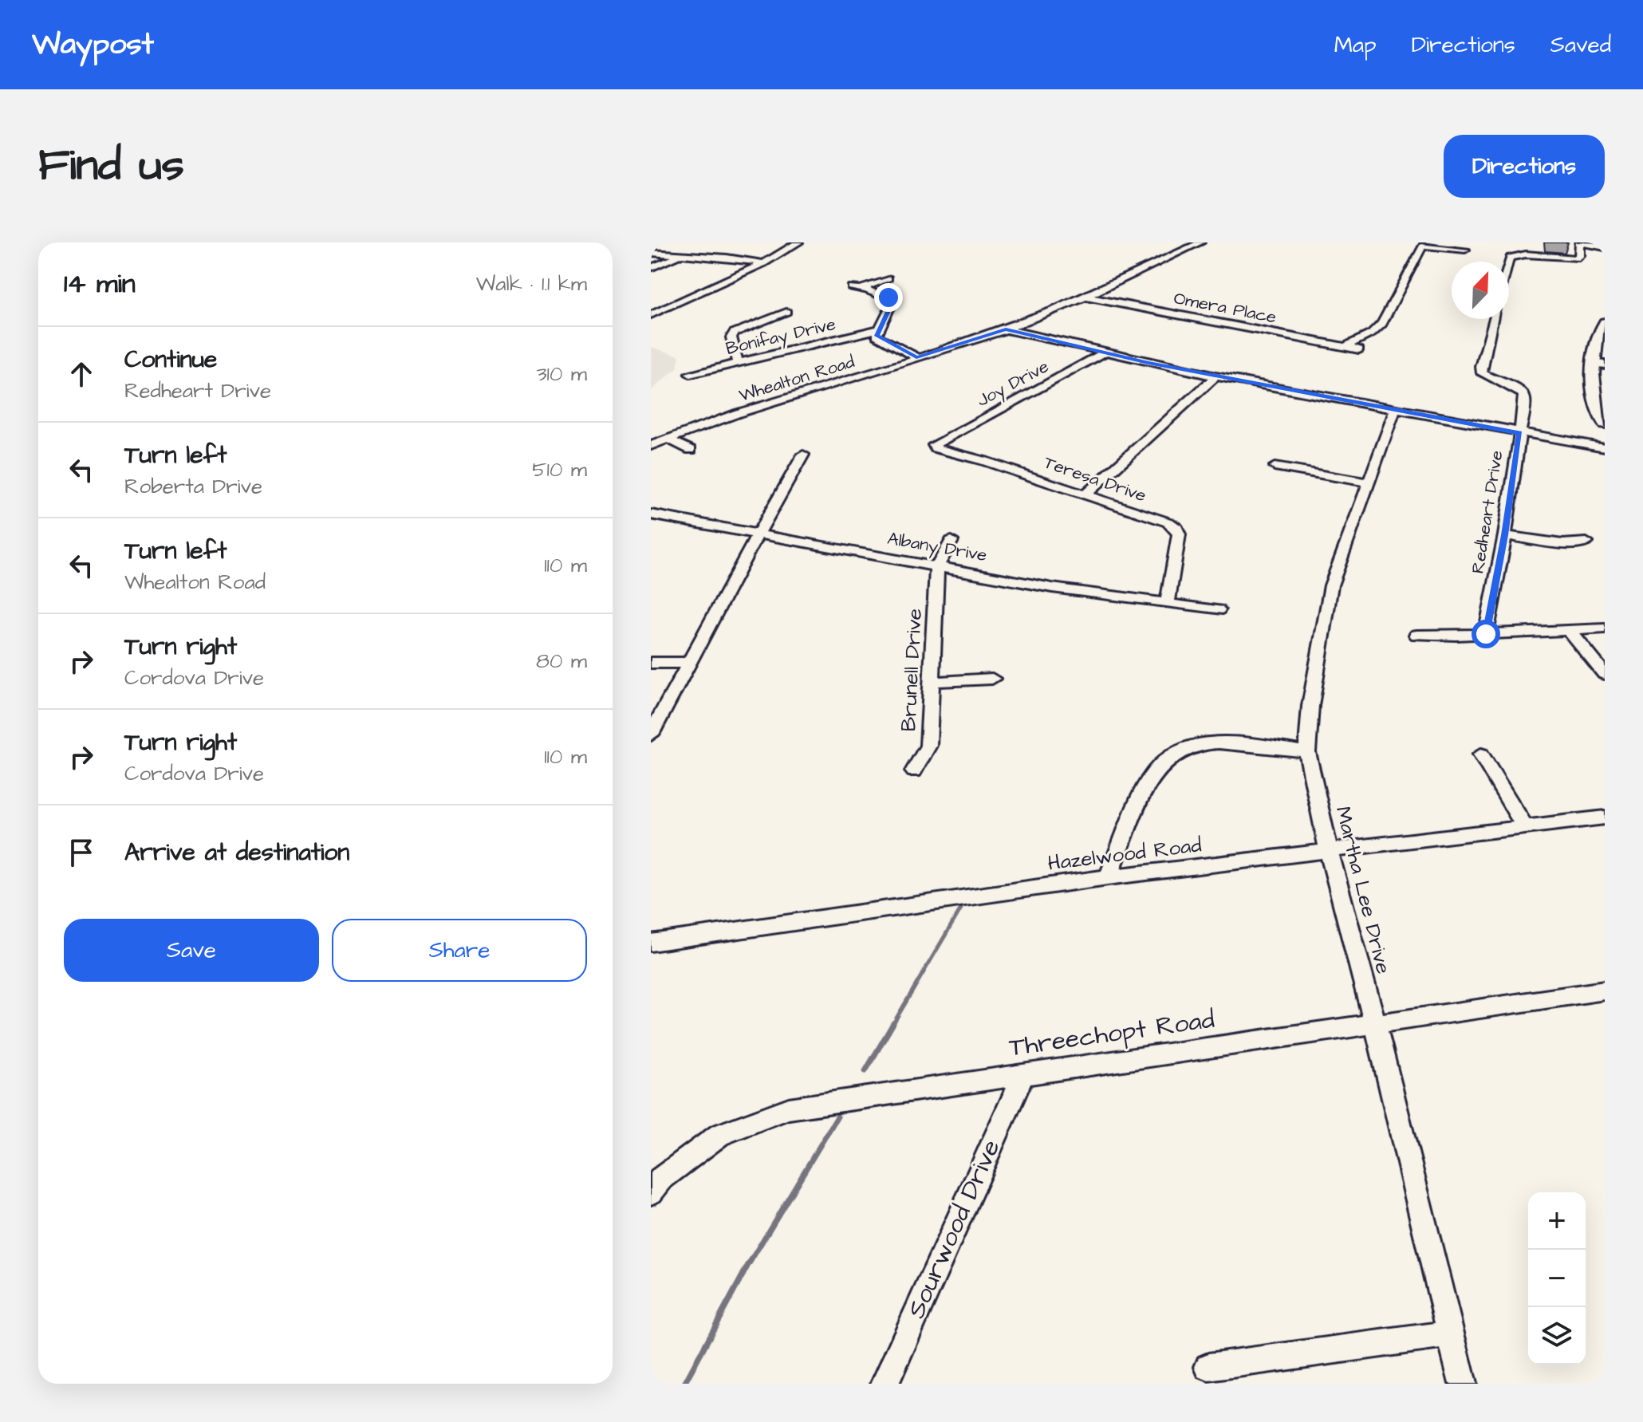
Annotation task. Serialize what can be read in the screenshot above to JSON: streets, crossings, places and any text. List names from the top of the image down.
{
  "streets": {
    "street": [
      "Omera Place",
      "Bonifay Drive",
      "Whealton Road",
      "Joy Drive",
      "Teresa Drive",
      "Redheart Drive",
      "Albany Drive",
      "Brunell Drive",
      "Hazelwood Road",
      "Martha Lee Drive",
      "Threechopt Road",
      "Sourwood Drive"
    ]
  },
  "crossings": [
    ["Omera Place", "Whealton Road"],
    ["Joy Drive", "Teresa Drive"],
    ["Teresa Drive", "Albany Drive"],
    ["Albany Drive", "Brunell Drive"],
    ["Hazelwood Road", "Martha Lee Drive"],
    ["Martha Lee Drive", "Threechopt Road"],
    ["Threechopt Road", "Sourwood Drive"]
  ],
  "north": "top right",
  "page": {
    "header": "Waypost",
    "nav": ["Map", "Directions", "Saved"],
    "title": "Find us",
    "buttons": [
      "Directions",
      ["Save", "Share"]
    ],
    "heading": ["14 min", "Walk · 1.1 km"],
    "list": [
      ["Continue", "Redheart Drive", "310 m"],
      ["Turn left", "Roberta Drive", "510 m"],
      ["Turn left", "Whealton Road", "110 m"],
      ["Turn right", "Cordova Drive", "80 m"],
      ["Turn right", "Cordova Drive", "110 m"],
      "Arrive at destination"
    ],
    "map_buttons": ["+", "−"]
  }
}
